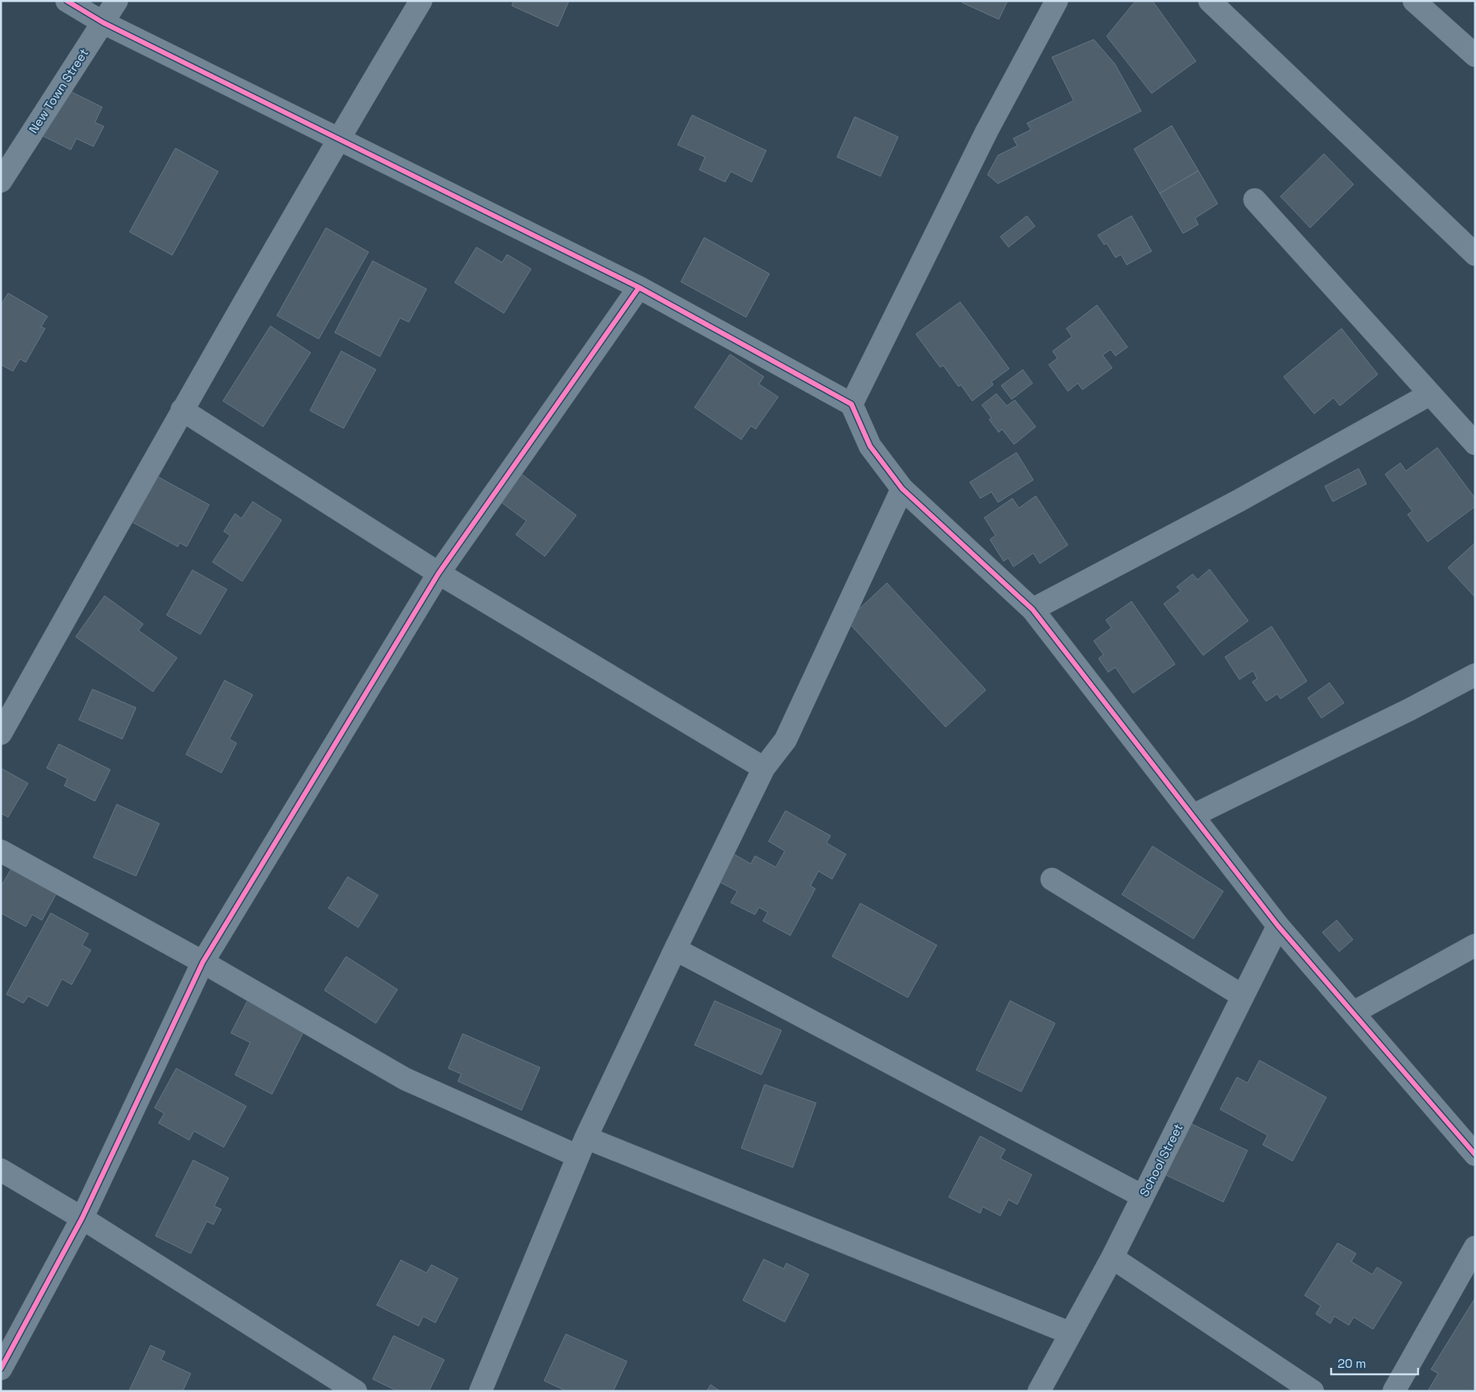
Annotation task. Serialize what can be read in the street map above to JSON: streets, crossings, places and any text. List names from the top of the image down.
{
  "streets": {
    "street": ["New Town Street", "School Street"]
  },
  "scale_bar": "20 m"
}
